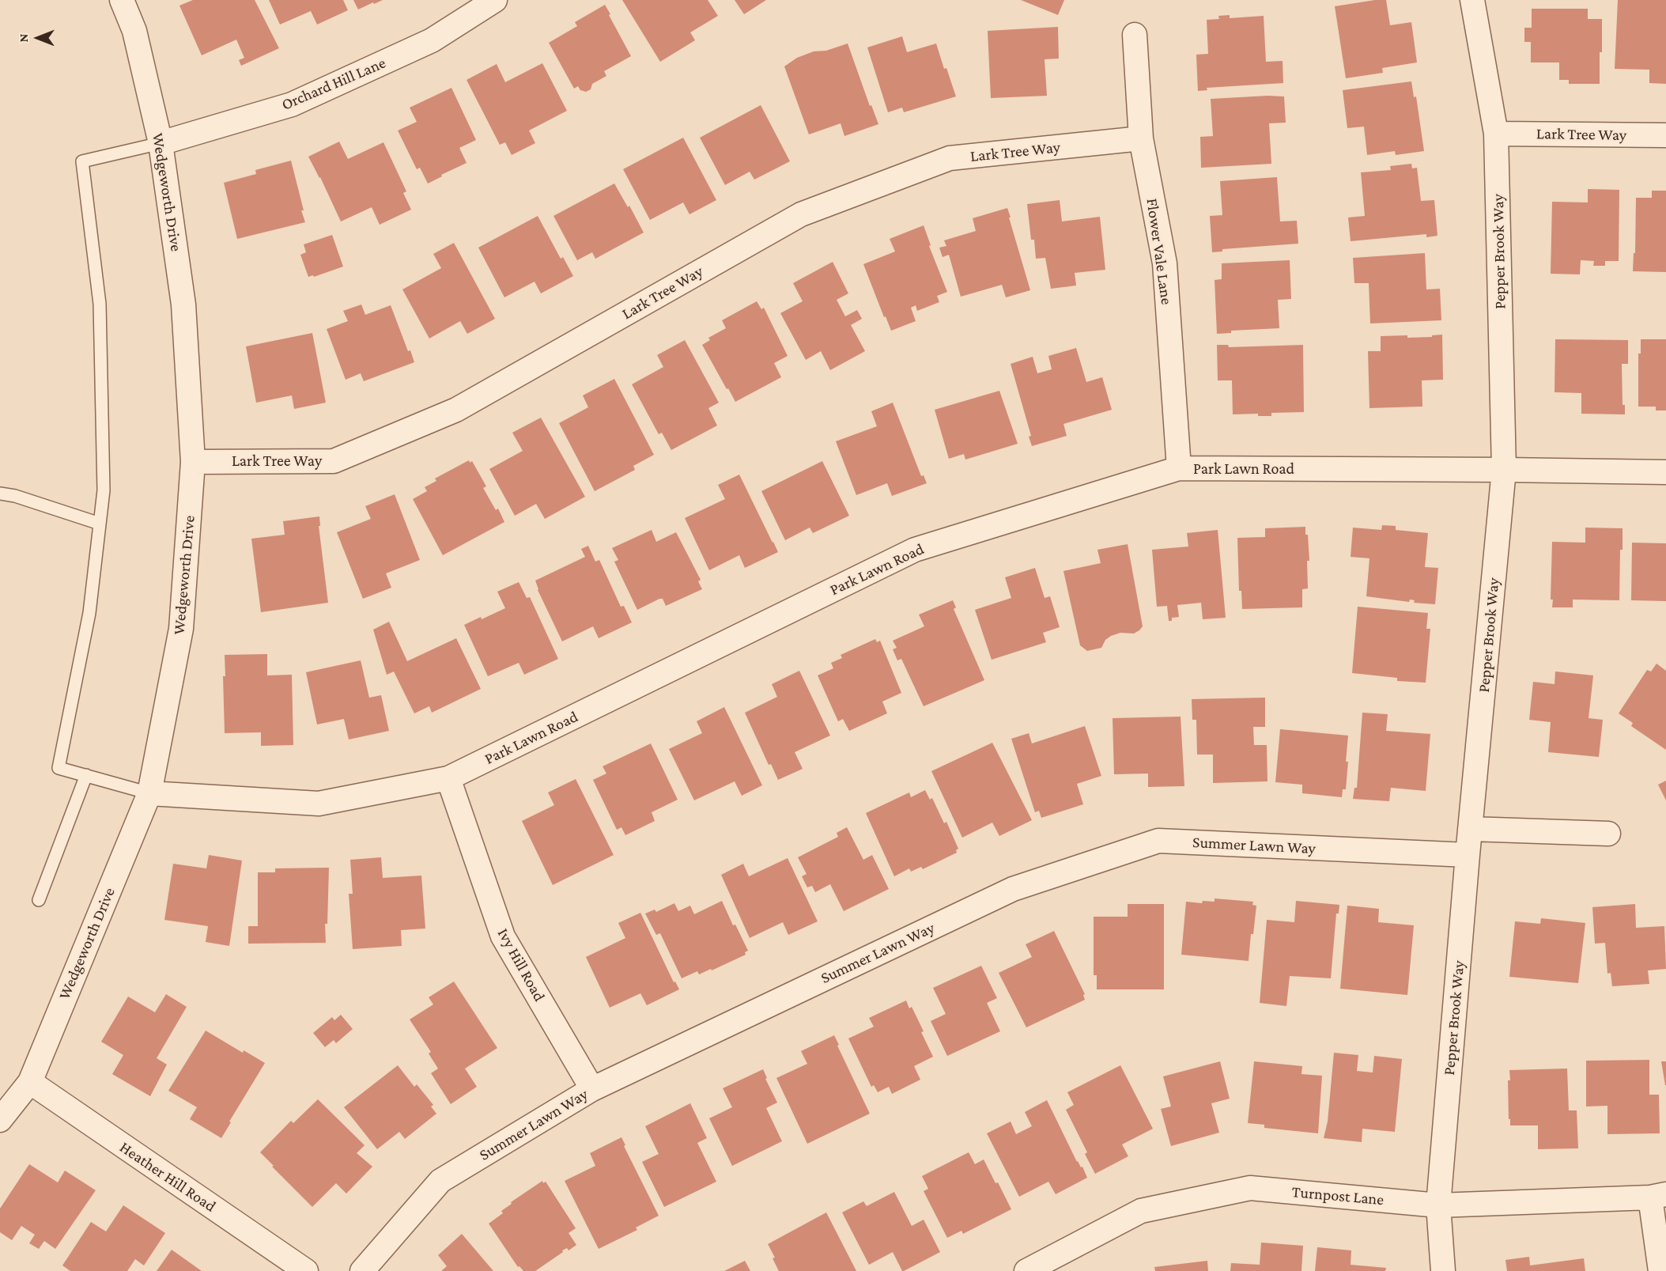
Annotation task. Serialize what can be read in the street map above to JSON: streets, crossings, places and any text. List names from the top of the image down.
{
  "streets": {
    "street": [
      "Orchard Hill Lane",
      "Lark Tree Way",
      "Wedgeworth Drive",
      "Flower Vale Lane",
      "Pepper Brook Way",
      "Park Lawn Road",
      "Summer Lawn Way",
      "Ivy Hill Road",
      "Heather Hill Road",
      "Turnpost Lane"
    ]
  },
  "crossings": [
    ["Orchard Hill Lane", "Wedgeworth Drive"],
    ["Lark Tree Way", "Wedgeworth Drive"],
    ["Lark Tree Way", "Flower Vale Lane"],
    ["Lark Tree Way", "Pepper Brook Way"],
    ["Wedgeworth Drive", "Park Lawn Road"],
    ["Wedgeworth Drive", "Heather Hill Road"],
    ["Flower Vale Lane", "Park Lawn Road"],
    ["Pepper Brook Way", "Park Lawn Road"],
    ["Pepper Brook Way", "Summer Lawn Way"],
    ["Pepper Brook Way", "Turnpost Lane"],
    ["Park Lawn Road", "Ivy Hill Road"],
    ["Summer Lawn Way", "Ivy Hill Road"]
  ],
  "north": "left"
}
